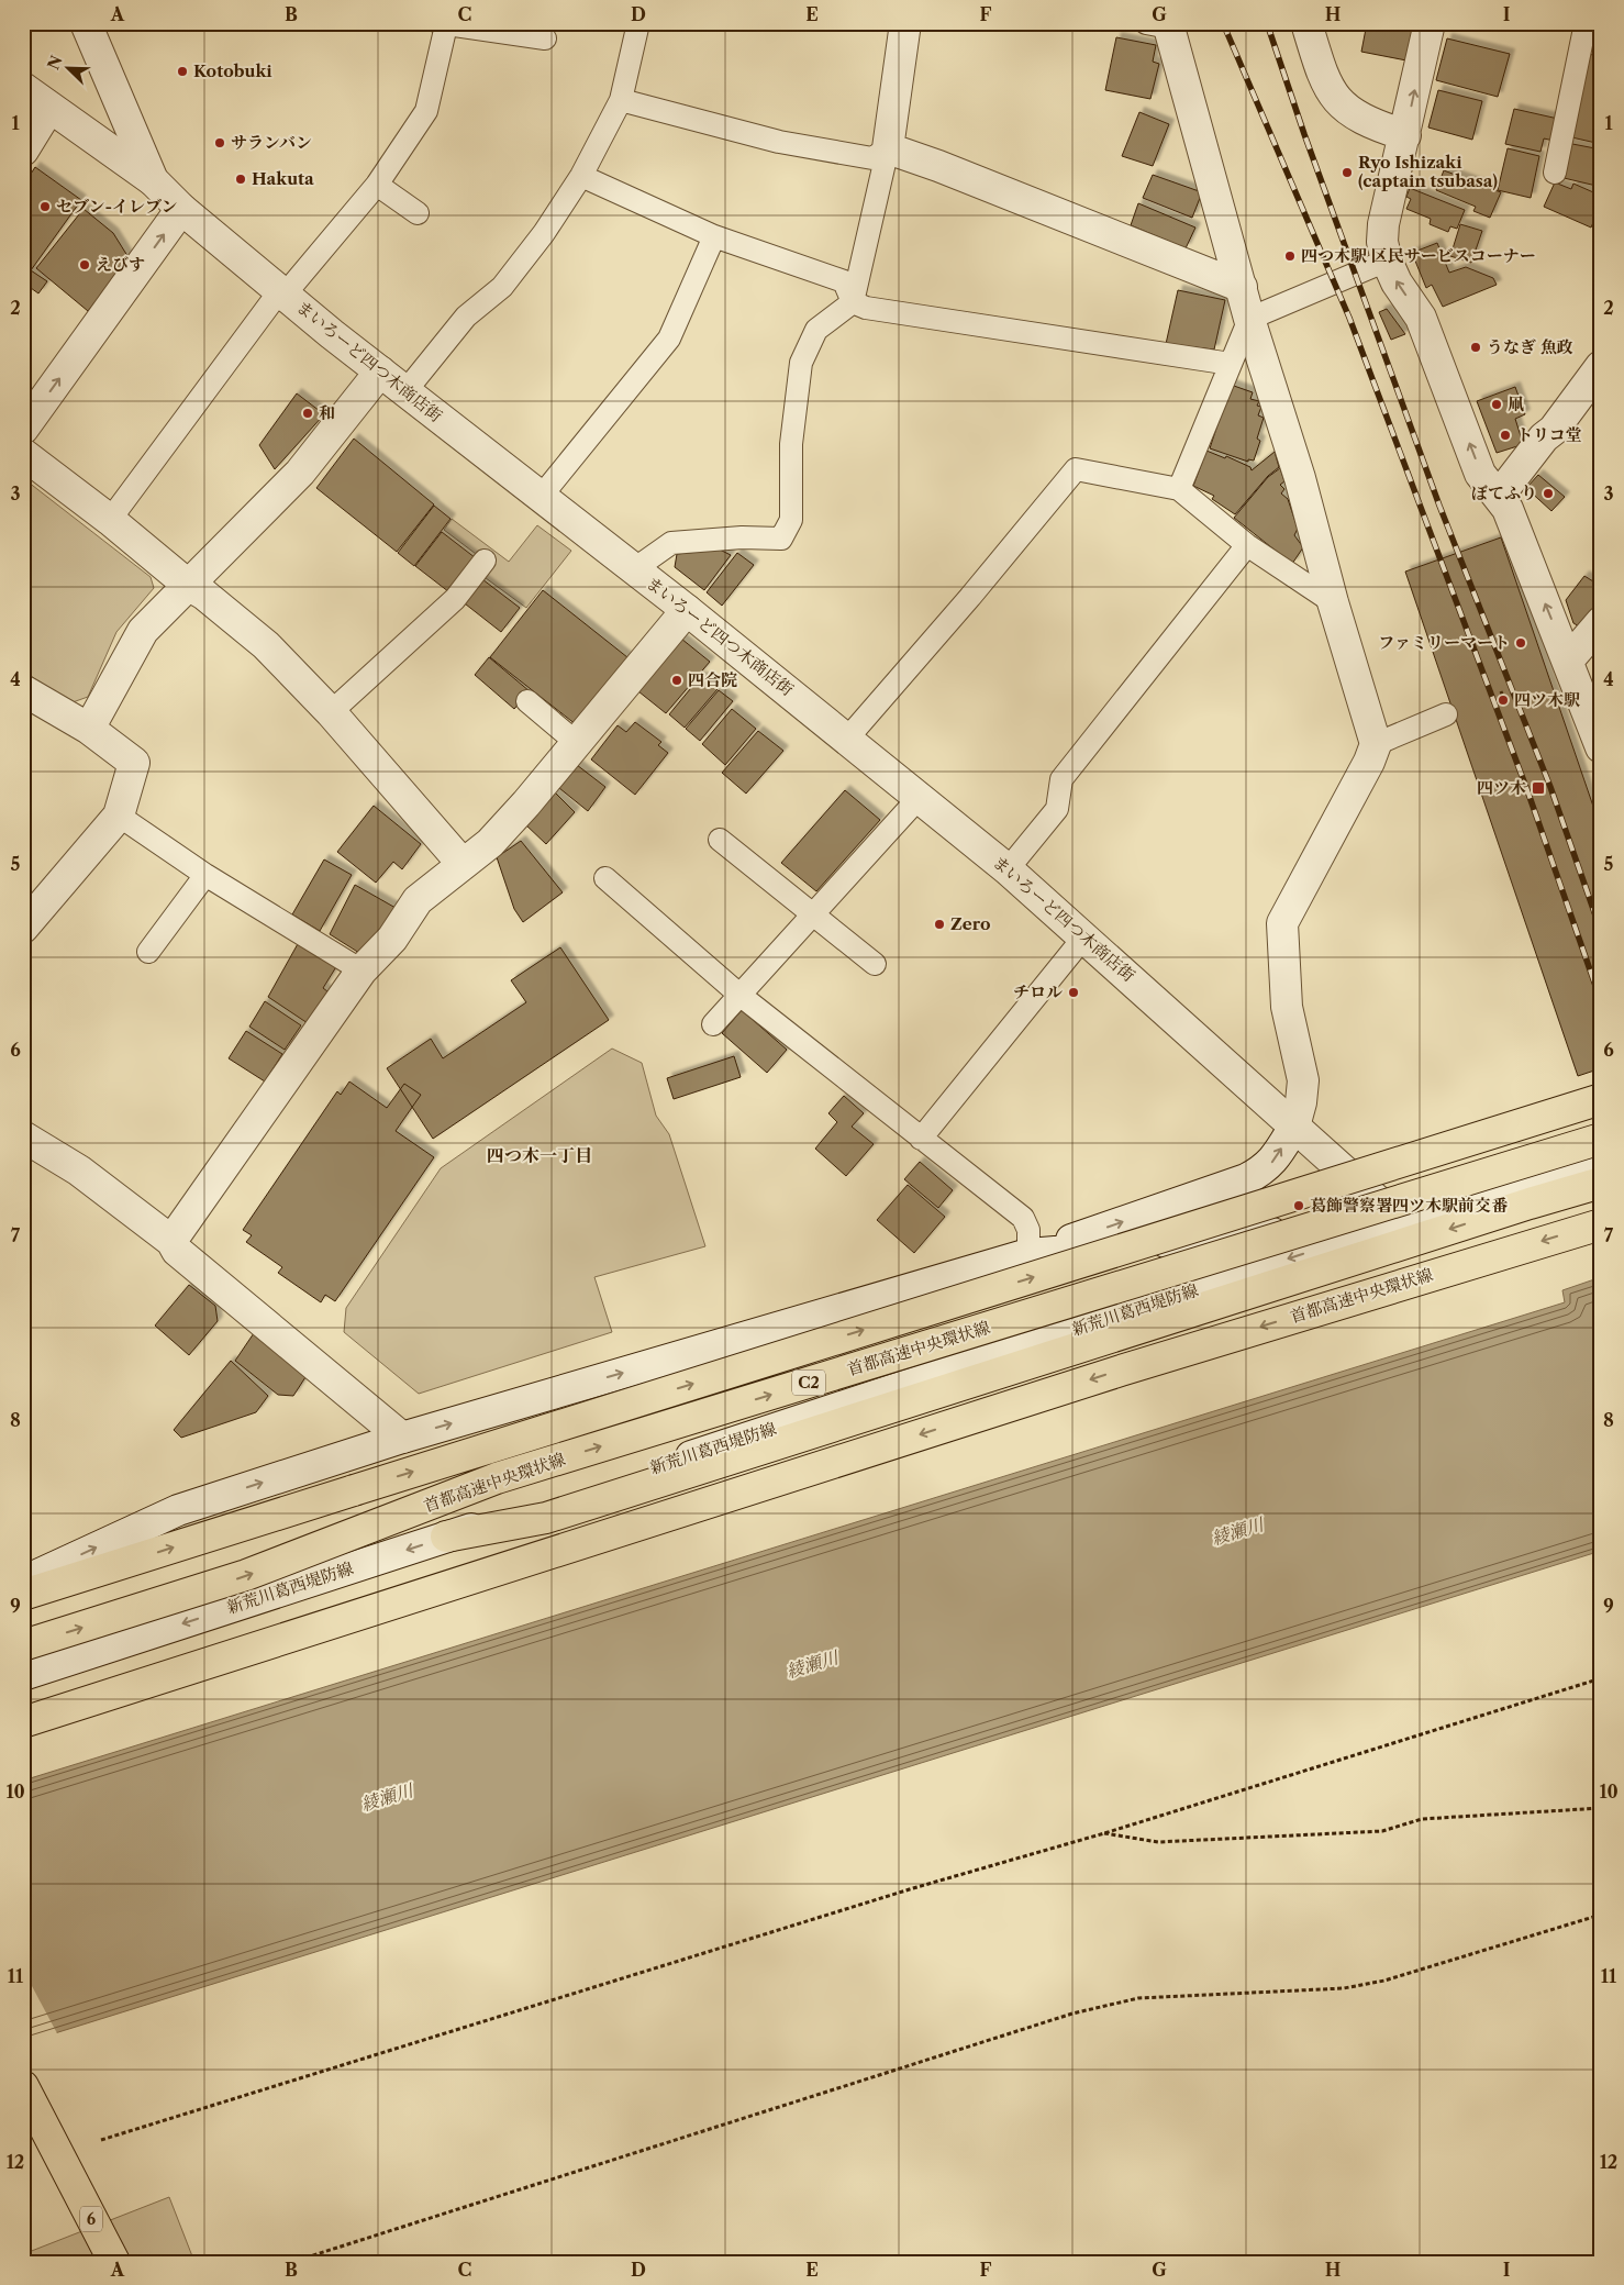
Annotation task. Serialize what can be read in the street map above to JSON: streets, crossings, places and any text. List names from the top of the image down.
{
  "streets": {
    "highway": ["首都高速中央環状線", "C2", "6"],
    "street": ["まいろーど四つ木商店街", "新荒川葛西堤防線"]
  },
  "crossings": [
    ["まいろーど四つ木商店街", "新荒川葛西堤防線"]
  ],
  "districts": ["四つ木一丁目"],
  "water": ["綾瀬川"],
  "places": {
    "other": [
      "Kotobuki",
      "サランバン",
      "Ryo Ishizaki (captain tsubasa)",
      "Hakuta",
      "セブン-イレブン",
      "四つ木駅 区民サービスコーナー",
      "えびす",
      "うなぎ 魚政",
      "凧",
      "和",
      "トリコ堂",
      "ぼてふり",
      "ファミリーマート",
      "四合院",
      "四ツ木駅",
      "Zero",
      "チロル",
      "葛飾警察署四ツ木駅前交番"
    ],
    "transit": ["四ツ木"]
  },
  "north": "top left",
  "grid": {
    "columns": [
      "A",
      "B",
      "C",
      "D",
      "E",
      "F",
      "G",
      "H",
      "I"
    ],
    "rows": [
      "1",
      "2",
      "3",
      "4",
      "5",
      "6",
      "7",
      "8",
      "9",
      "10",
      "11",
      "12"
    ]
  }
}
